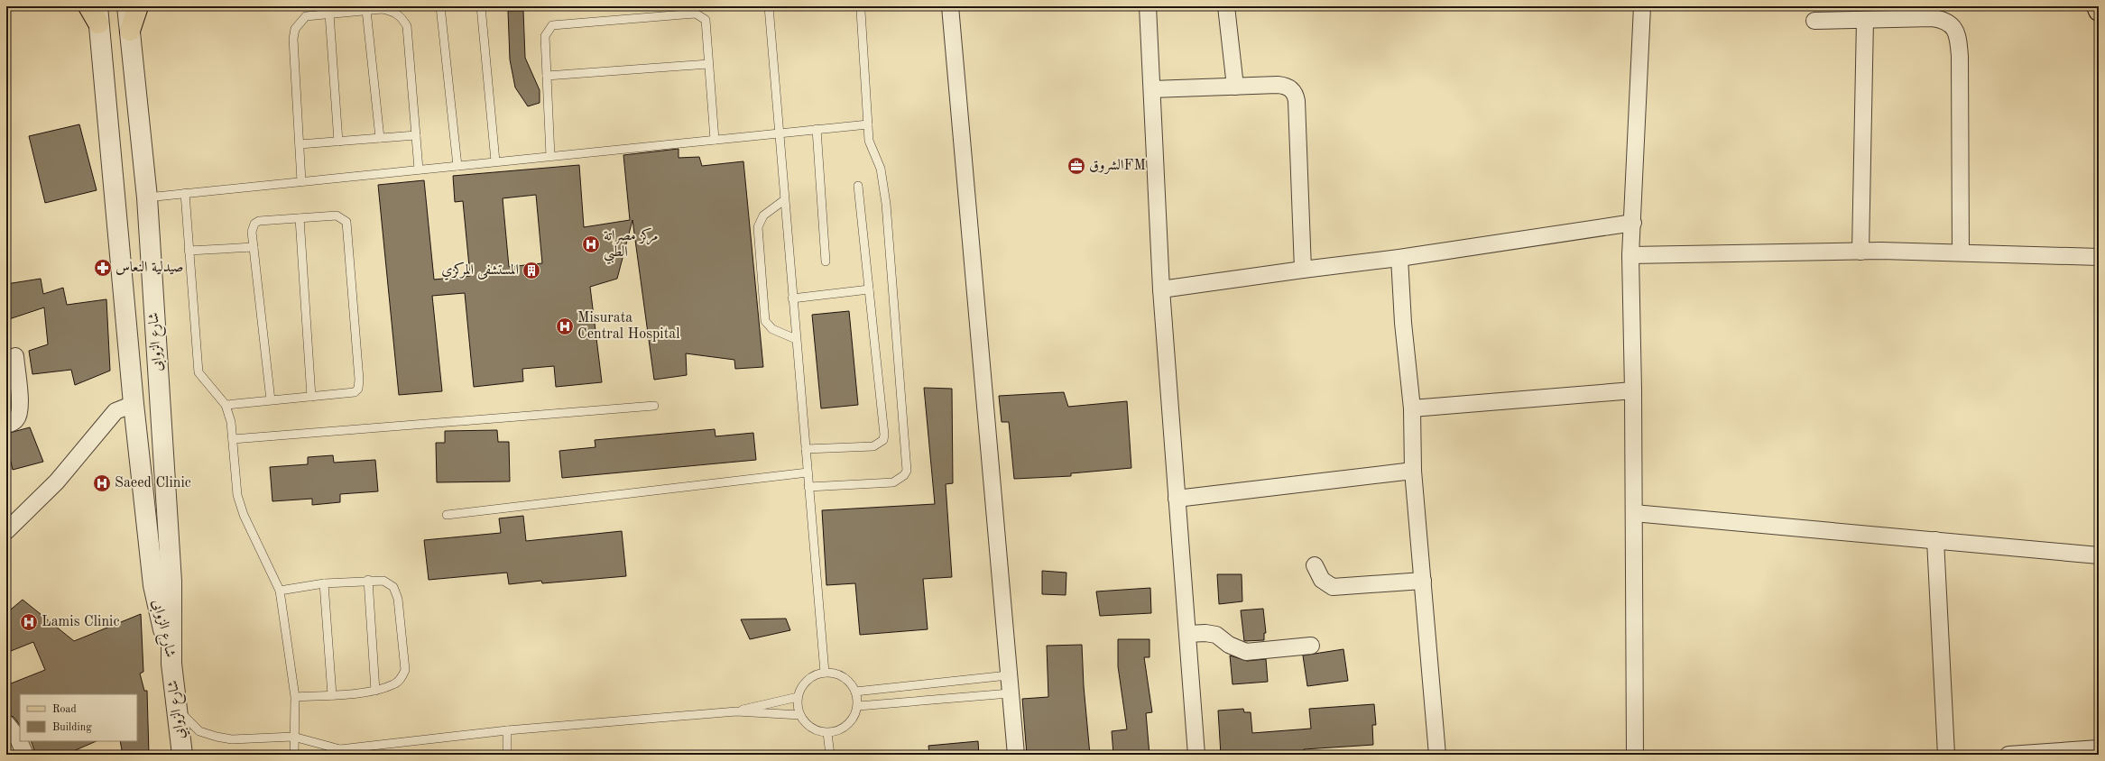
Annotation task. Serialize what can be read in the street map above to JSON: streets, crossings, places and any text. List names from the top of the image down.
{
  "streets": {
    "street": ["شارع الزوابى", "شارع الزوابي"]
  },
  "crossings": [
    ["شارع الزوابى", "شارع الزوابي"]
  ],
  "places": {
    "office": ["الشروقFM"],
    "hospital": [
      "مركز مصراتة الطبي",
      "Misurata Central Hospital",
      "Saeed Clinic",
      "Lamis Clinic"
    ],
    "pharmacy": ["صيدلية النعاس"],
    "building": ["المستشفى المركزي"]
  },
  "legend": ["Road", "Building"]
}
